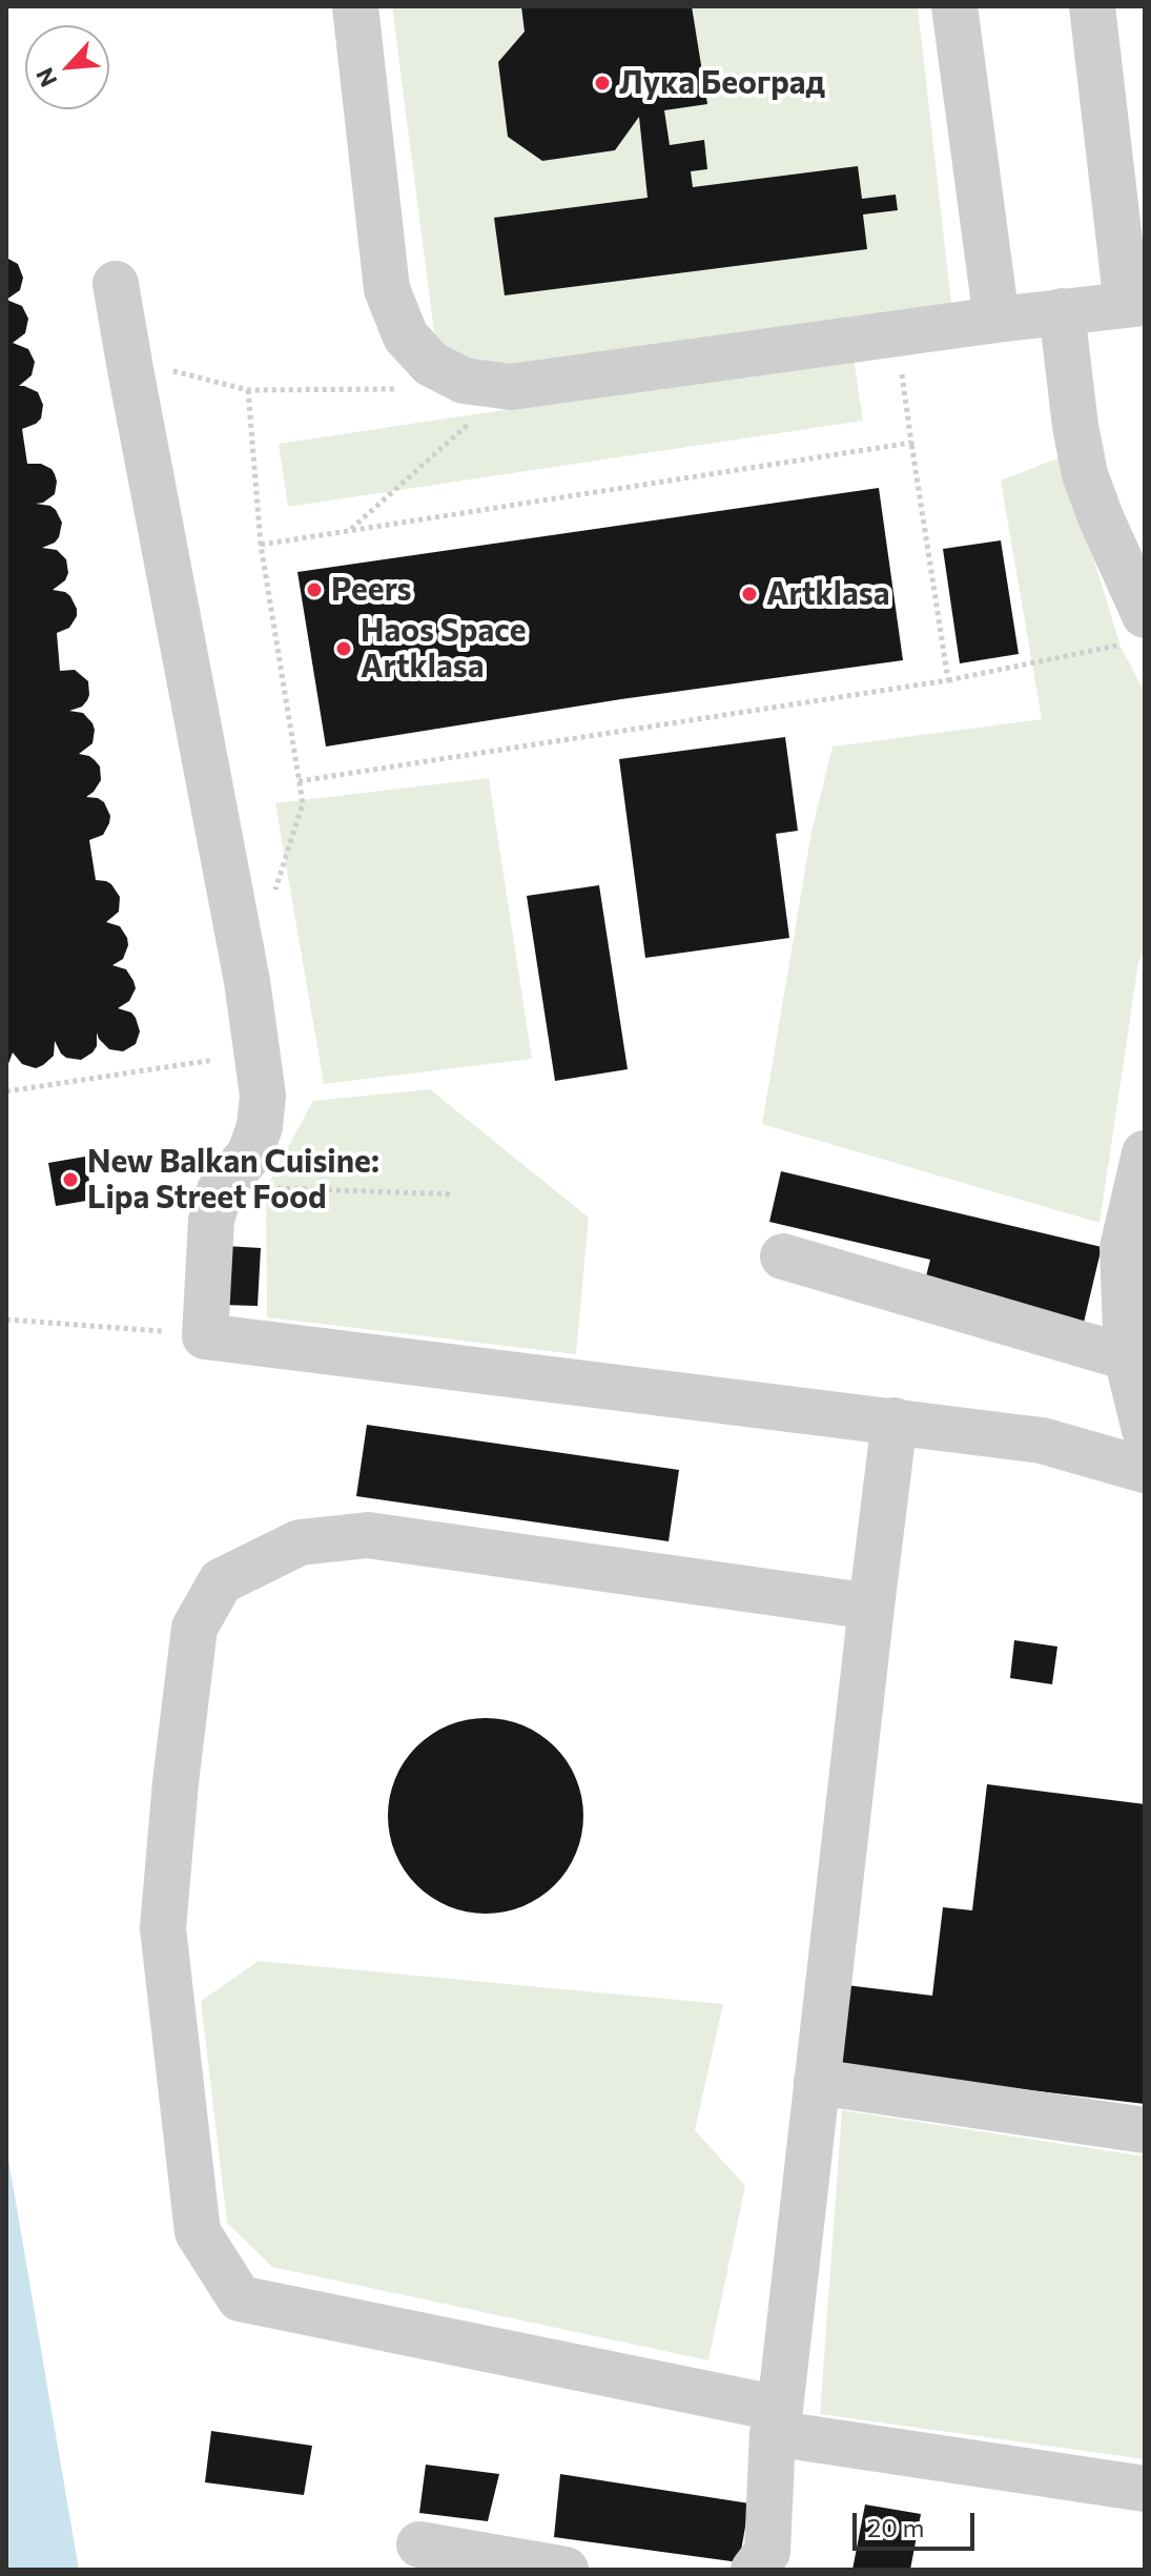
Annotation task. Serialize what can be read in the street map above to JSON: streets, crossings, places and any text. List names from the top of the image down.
{
  "places": [
    "Лука Београд",
    "Peers",
    "Artklasa",
    "Haos Space Artklasa",
    "New Balkan Cuisine: Lipa Street Food"
  ],
  "scale_bar": "20 m",
  "north": "bottom left"
}
